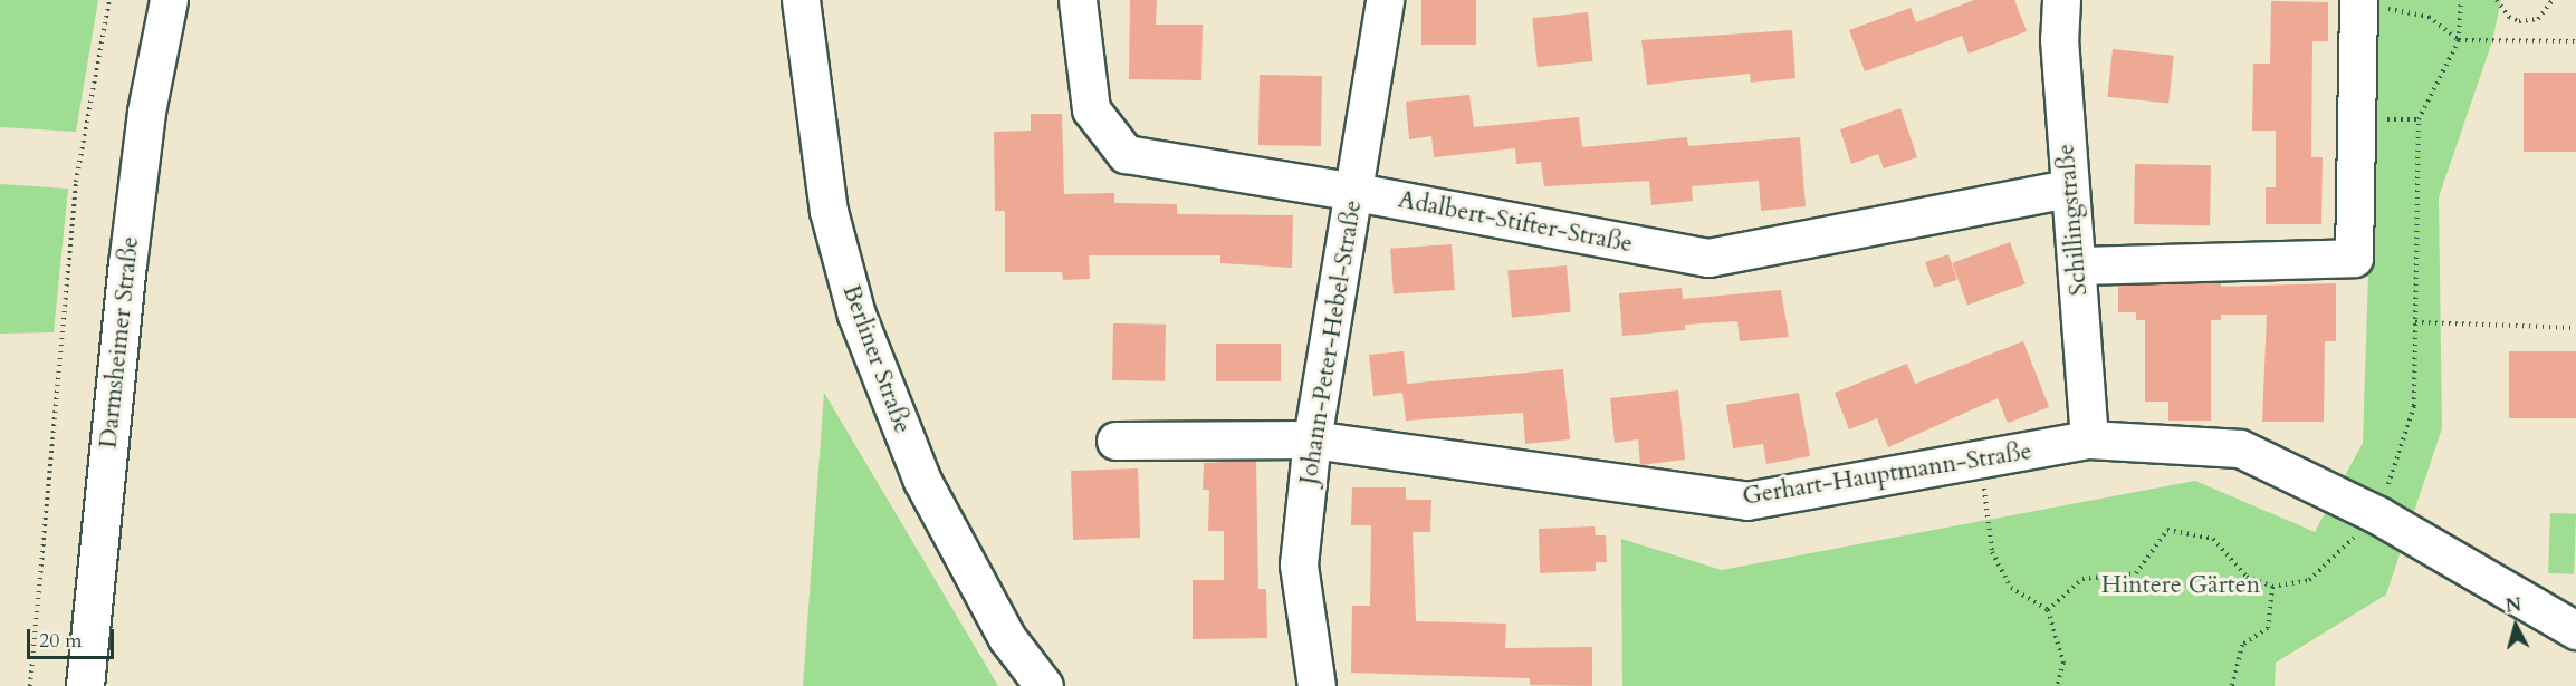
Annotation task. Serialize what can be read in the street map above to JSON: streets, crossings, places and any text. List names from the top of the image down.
{
  "streets": {
    "street": [
      "Schillingstraße",
      "Adalbert-Stifter-Straße",
      "Darmsheimer Straße",
      "Johann-Peter-Hebel-Straße",
      "Berliner Straße",
      "Gerhart-Hauptmann-Straße"
    ]
  },
  "crossings": [
    ["Schillingstraße", "Adalbert-Stifter-Straße"],
    ["Schillingstraße", "Gerhart-Hauptmann-Straße"],
    ["Adalbert-Stifter-Straße", "Johann-Peter-Hebel-Straße"],
    ["Johann-Peter-Hebel-Straße", "Gerhart-Hauptmann-Straße"]
  ],
  "parks": ["Hintere Gärten"],
  "scale_bar": "20 m",
  "north": "top"
}
